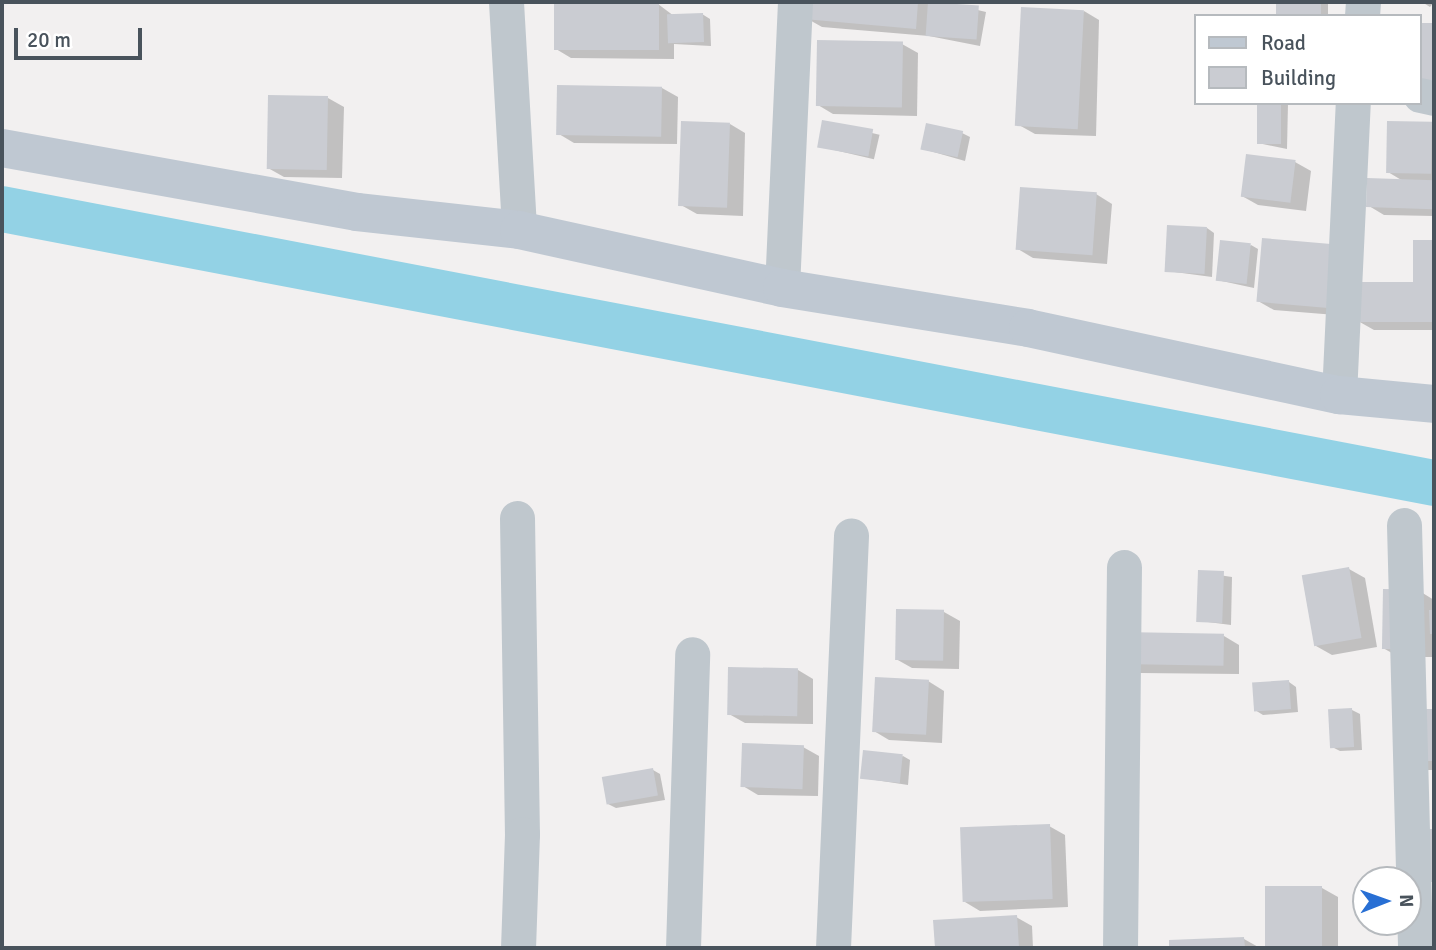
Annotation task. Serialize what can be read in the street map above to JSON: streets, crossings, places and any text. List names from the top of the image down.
{
  "legend": ["Road", "Building"],
  "scale_bar": "20 m",
  "north": "right"
}
